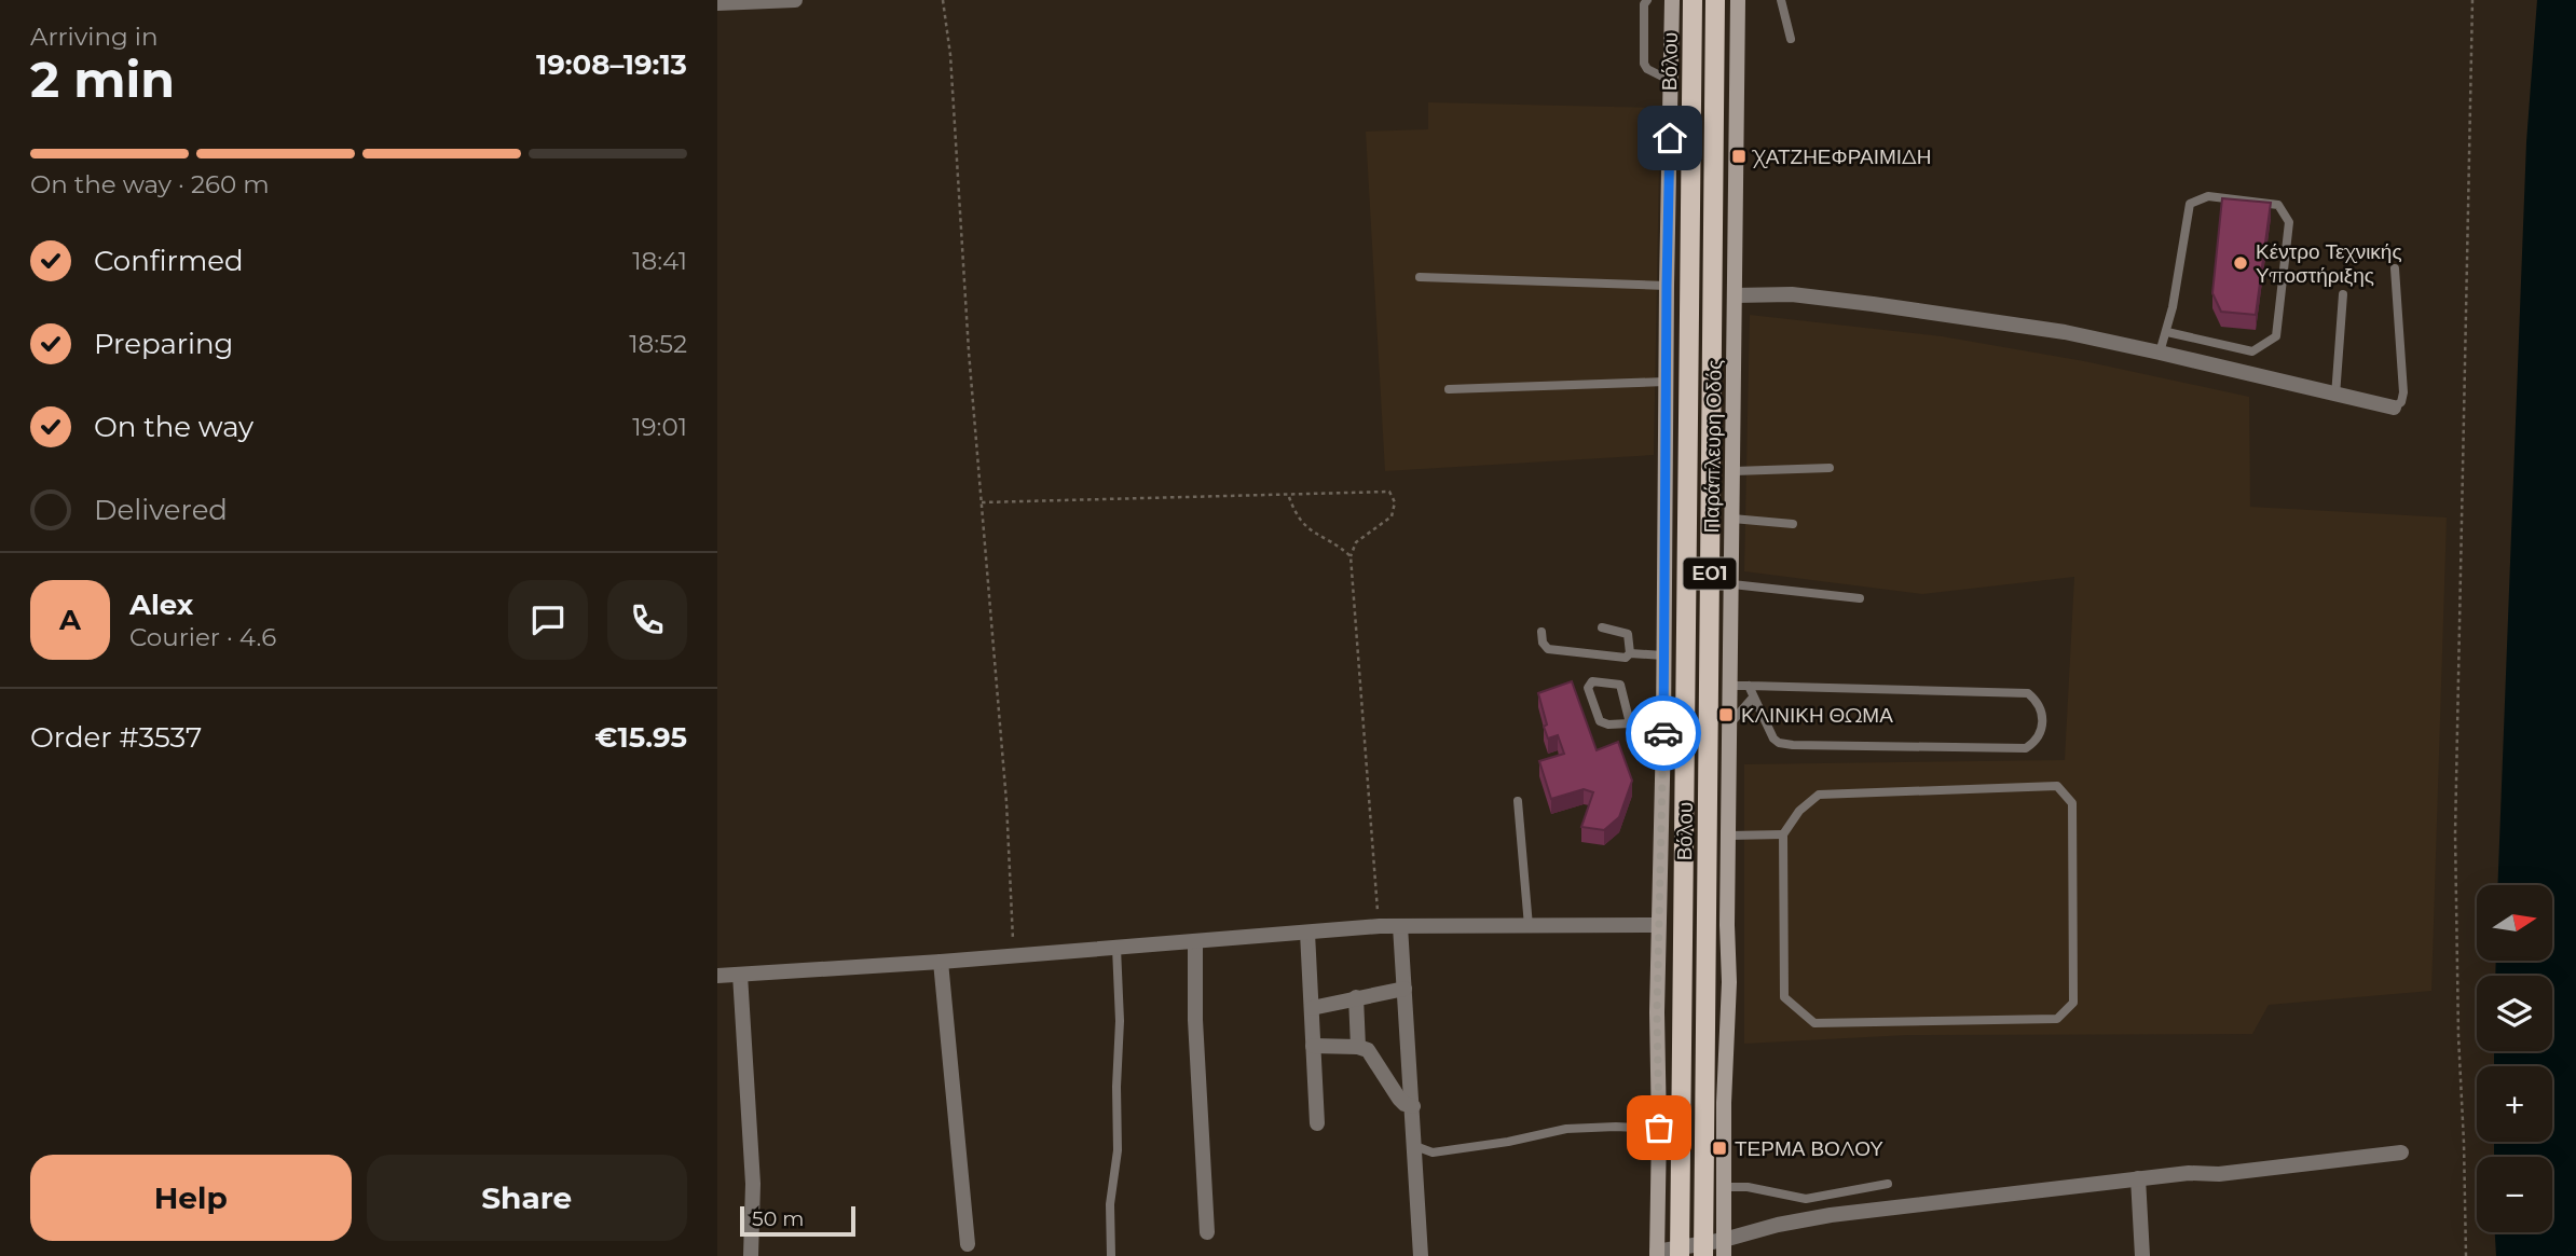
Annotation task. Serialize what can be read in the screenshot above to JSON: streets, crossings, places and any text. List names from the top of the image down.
{
  "streets": {
    "main road": ["Βόλου", "ΕΟ1"],
    "street": ["Παράπλευρη Οδός"]
  },
  "places": {
    "transit": ["ΧΑΤΖΗΕΦΡΑΙΜΙΔΗ", "ΚΛΙΝΙΚΗ ΘΩΜΑ", "ΤΕΡΜΑ ΒΟΛΟΥ"],
    "other": ["Κέντρο Τεχνικής Υποστήριξης"]
  },
  "scale_bar": "50 m",
  "north": "right",
  "page": {
    "heading": ["2 min", "Arriving in", "19:08–19:13"],
    "panel": [
      "Alex",
      "Courier · 4.6",
      "Order #3537",
      "€15.95"
    ],
    "bar": "On the way · 260 m",
    "list": [
      ["Confirmed", "18:41"],
      ["Preparing", "18:52"],
      ["On the way", "19:01"],
      "Delivered"
    ],
    "round": "A",
    "map_buttons": ["+", "−"],
    "buttons": ["Help", "Share"],
    "scale": "50 m"
  }
}
